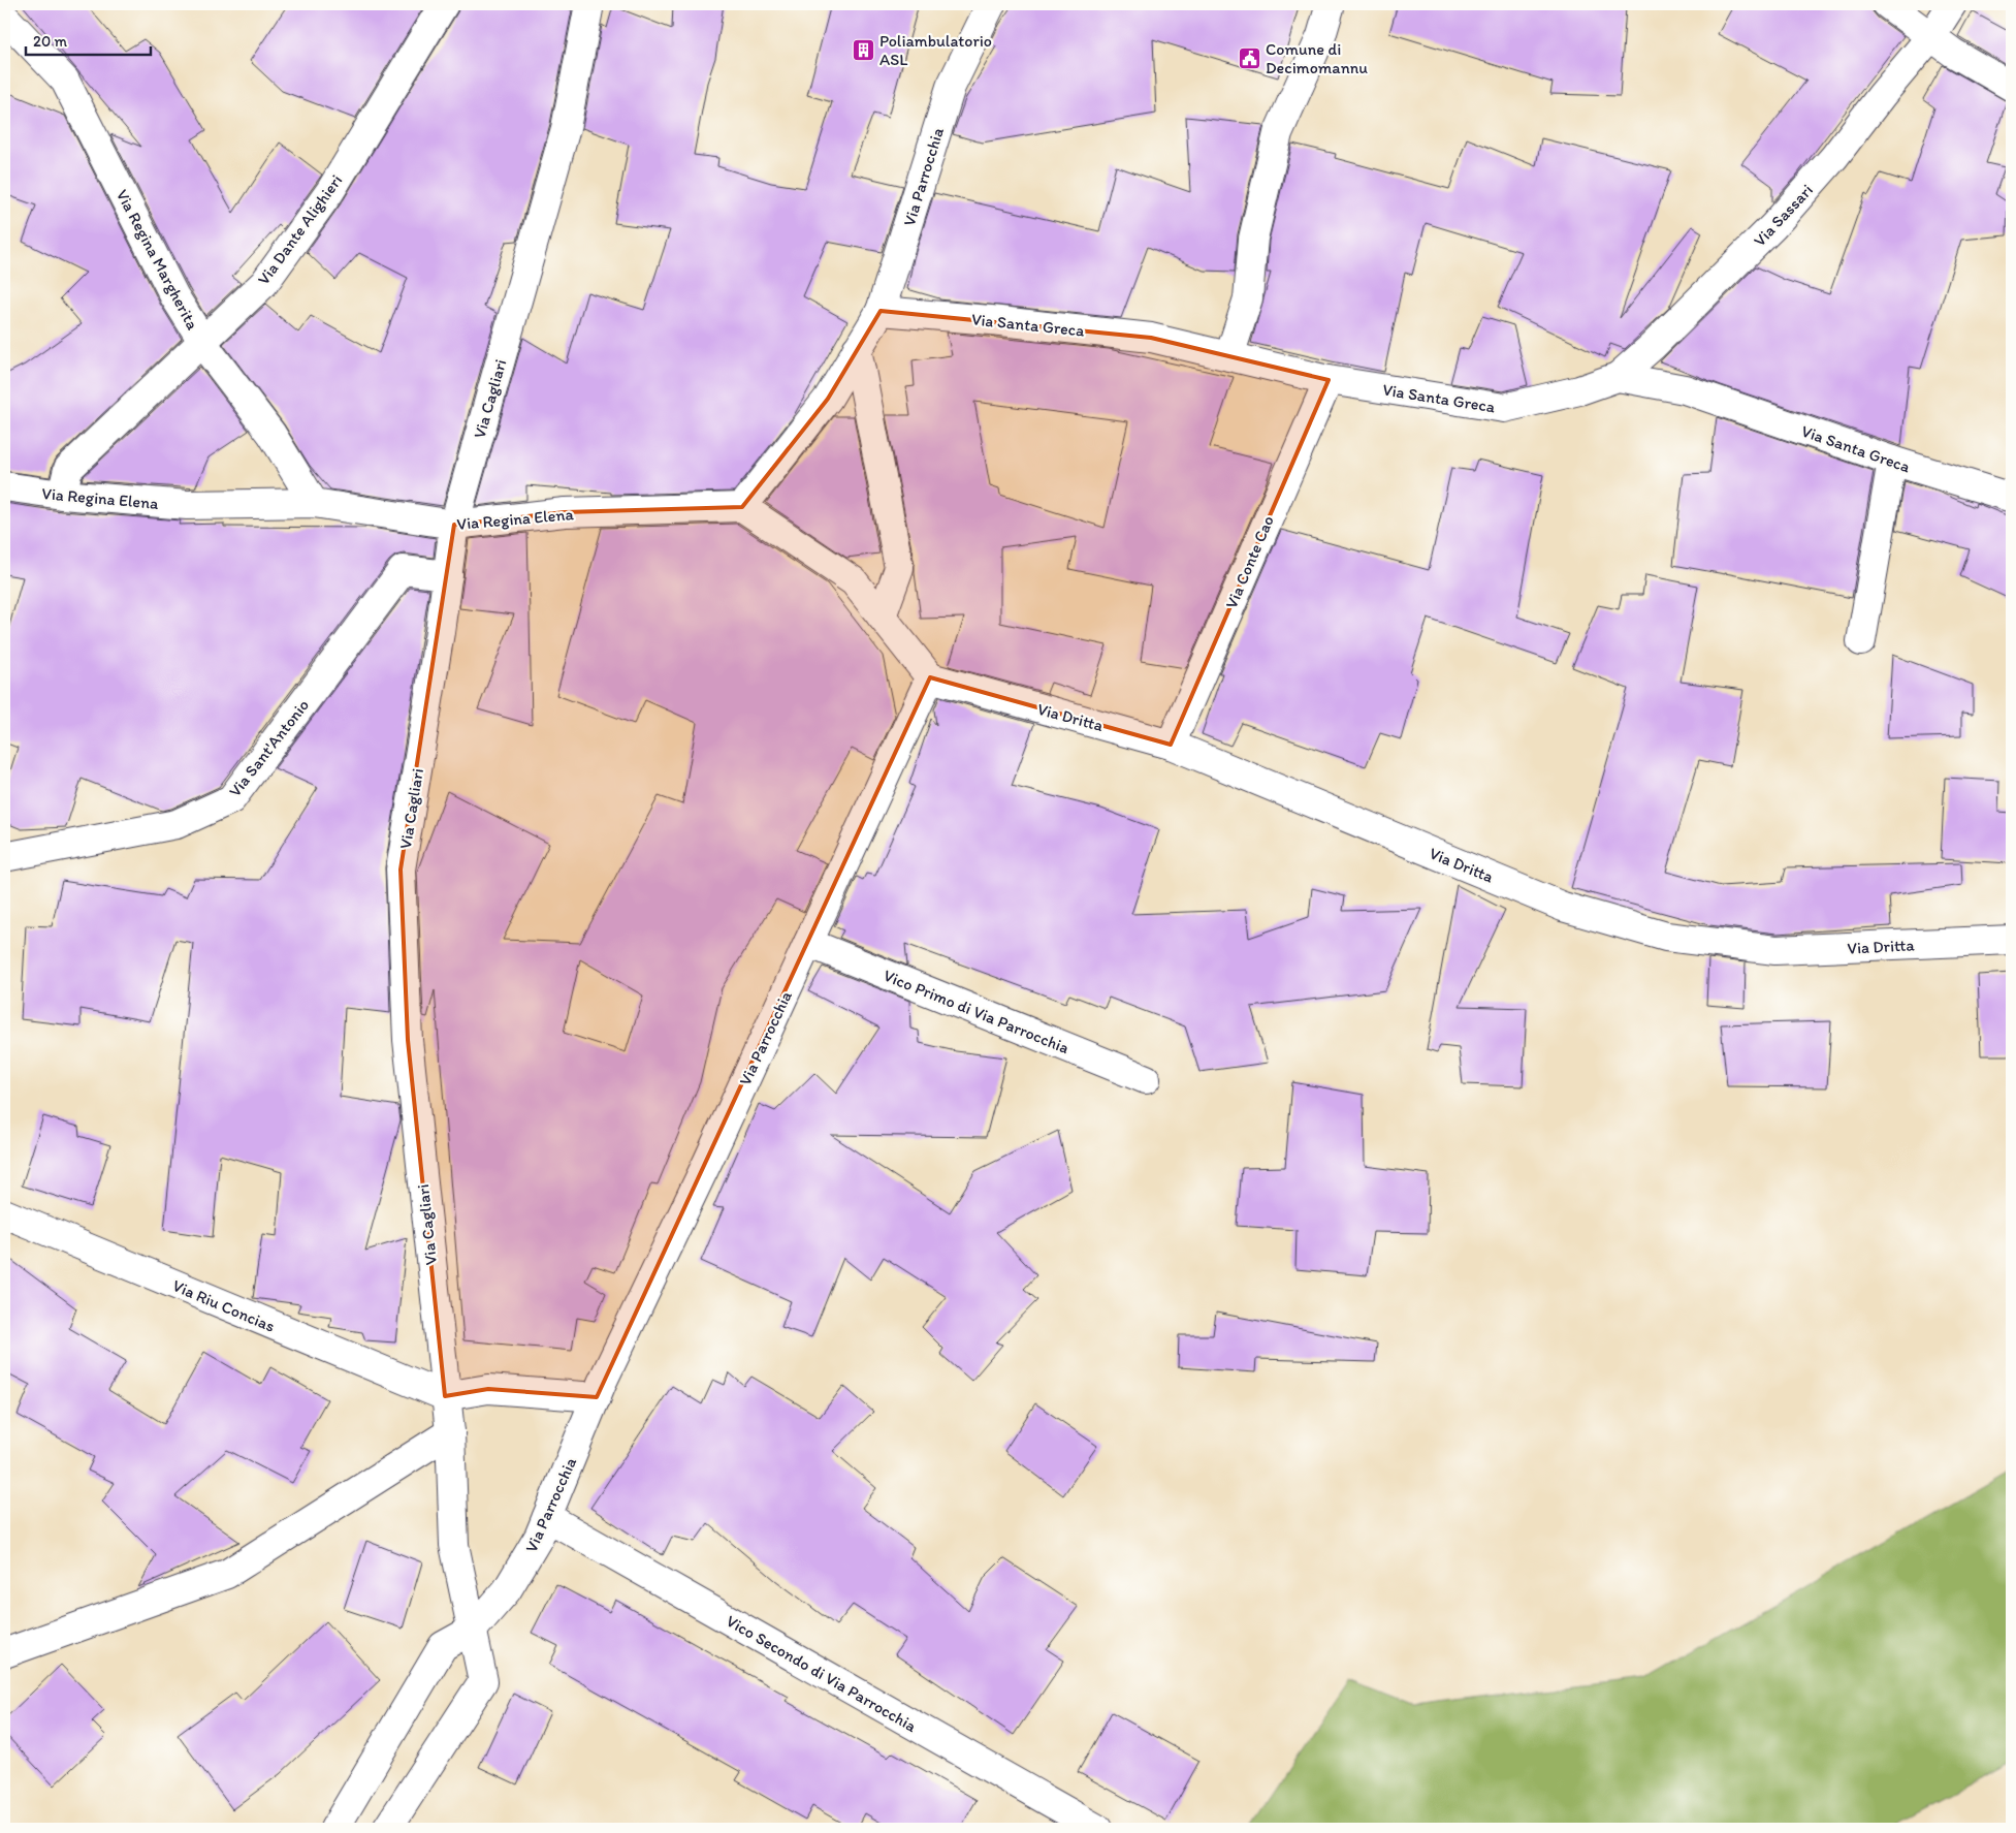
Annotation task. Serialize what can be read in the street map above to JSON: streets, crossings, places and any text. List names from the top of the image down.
{
  "streets": {
    "street": [
      "Via Parrocchia",
      "Via Sassari",
      "Via Dante Alighieri",
      "Via Regina Margherita",
      "Via Santa Greca",
      "Via Cagliari",
      "Via Regina Elena",
      "Via Conte Cao",
      "Via Dritta",
      "Via Sant'Antonio",
      "Vico Primo di Via Parrocchia",
      "Via Riu Concias",
      "Vico Secondo di Via Parrocchia"
    ]
  },
  "crossings": [
    ["Via Parrocchia", "Via Santa Greca"],
    ["Via Parrocchia", "Via Cagliari"],
    ["Via Parrocchia", "Via Regina Elena"],
    ["Via Parrocchia", "Via Dritta"],
    ["Via Parrocchia", "Vico Primo di Via Parrocchia"],
    ["Via Parrocchia", "Vico Secondo di Via Parrocchia"],
    ["Via Sassari", "Via Santa Greca"],
    ["Via Dante Alighieri", "Via Regina Margherita"],
    ["Via Dante Alighieri", "Via Regina Elena"],
    ["Via Regina Margherita", "Via Regina Elena"],
    ["Via Santa Greca", "Via Conte Cao"],
    ["Via Cagliari", "Via Regina Elena"],
    ["Via Cagliari", "Via Sant'Antonio"],
    ["Via Cagliari", "Via Riu Concias"],
    ["Via Conte Cao", "Via Dritta"]
  ],
  "places": {
    "building": ["Poliambulatorio ASL"],
    "public building": ["Comune di Decimomannu"]
  },
  "scale_bar": "20 m"
}
